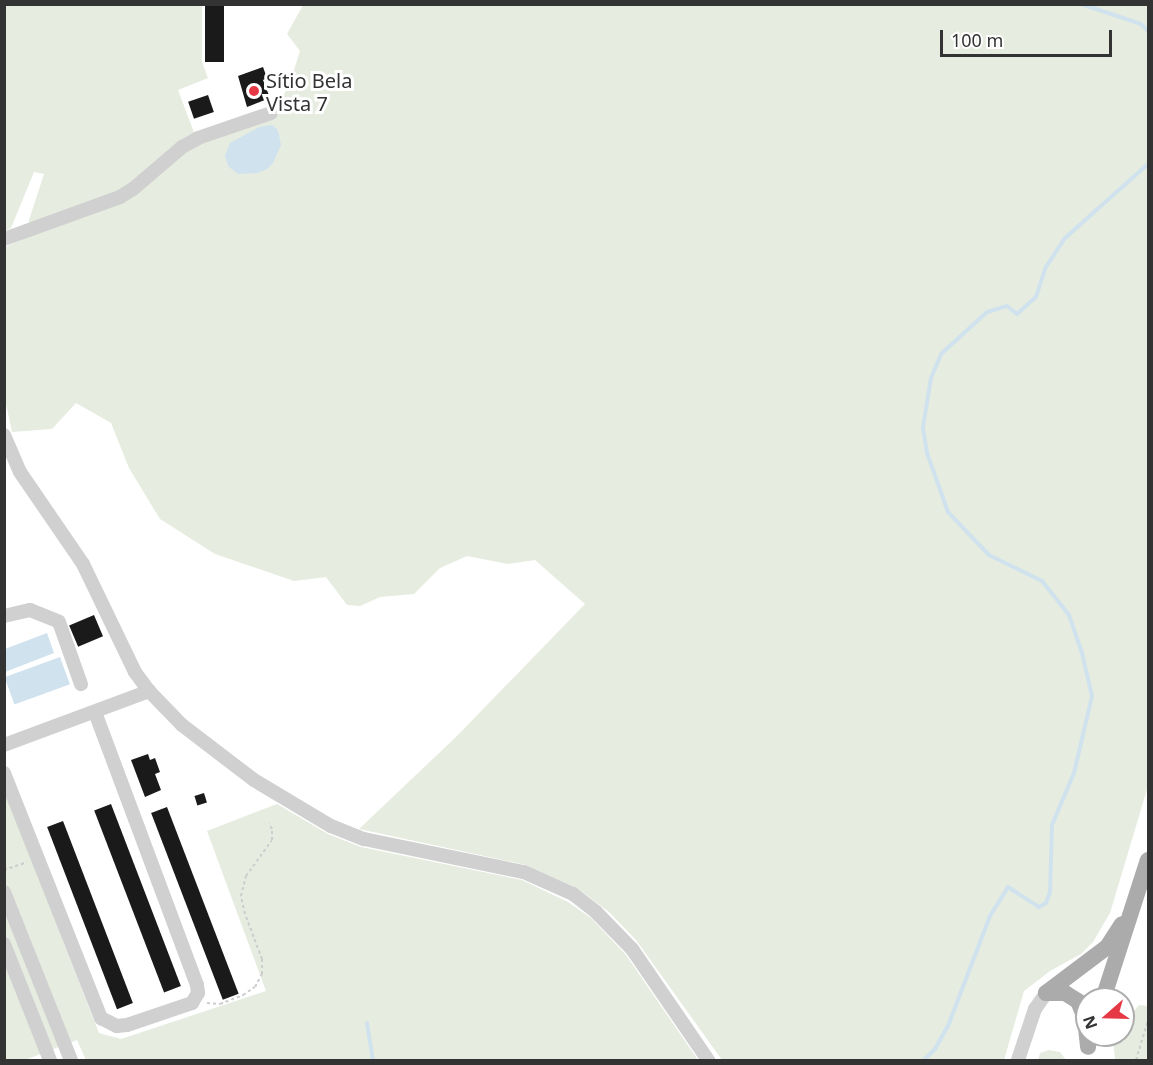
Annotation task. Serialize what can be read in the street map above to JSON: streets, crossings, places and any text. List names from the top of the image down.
{
  "places": ["Sítio Bela Vista 7"],
  "scale_bar": "100 m",
  "north": "left"
}
